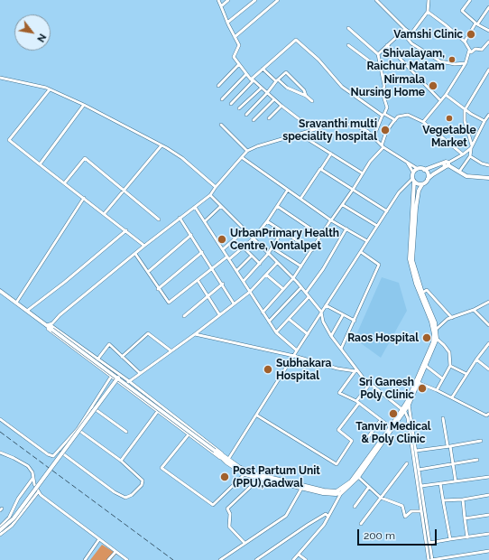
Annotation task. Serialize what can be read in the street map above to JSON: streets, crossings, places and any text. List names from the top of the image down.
{
  "places": [
    "Vamshi Clinic",
    "Shivalayam, Raichur Matam",
    "Nirmala Nursing Home",
    "Vegetable Market",
    "Sravanthi multi speciality hospital",
    "UrbanPrimary Health Centre, Vontalpet",
    "Raos Hospital",
    "Subhakara Hospital",
    "Sri Ganesh Poly Clinic",
    "Tanvir Medical & Poly Clinic",
    "Post Partum Unit (PPU),Gadwal"
  ],
  "scale_bar": "200 m",
  "north": "bottom right"
}
